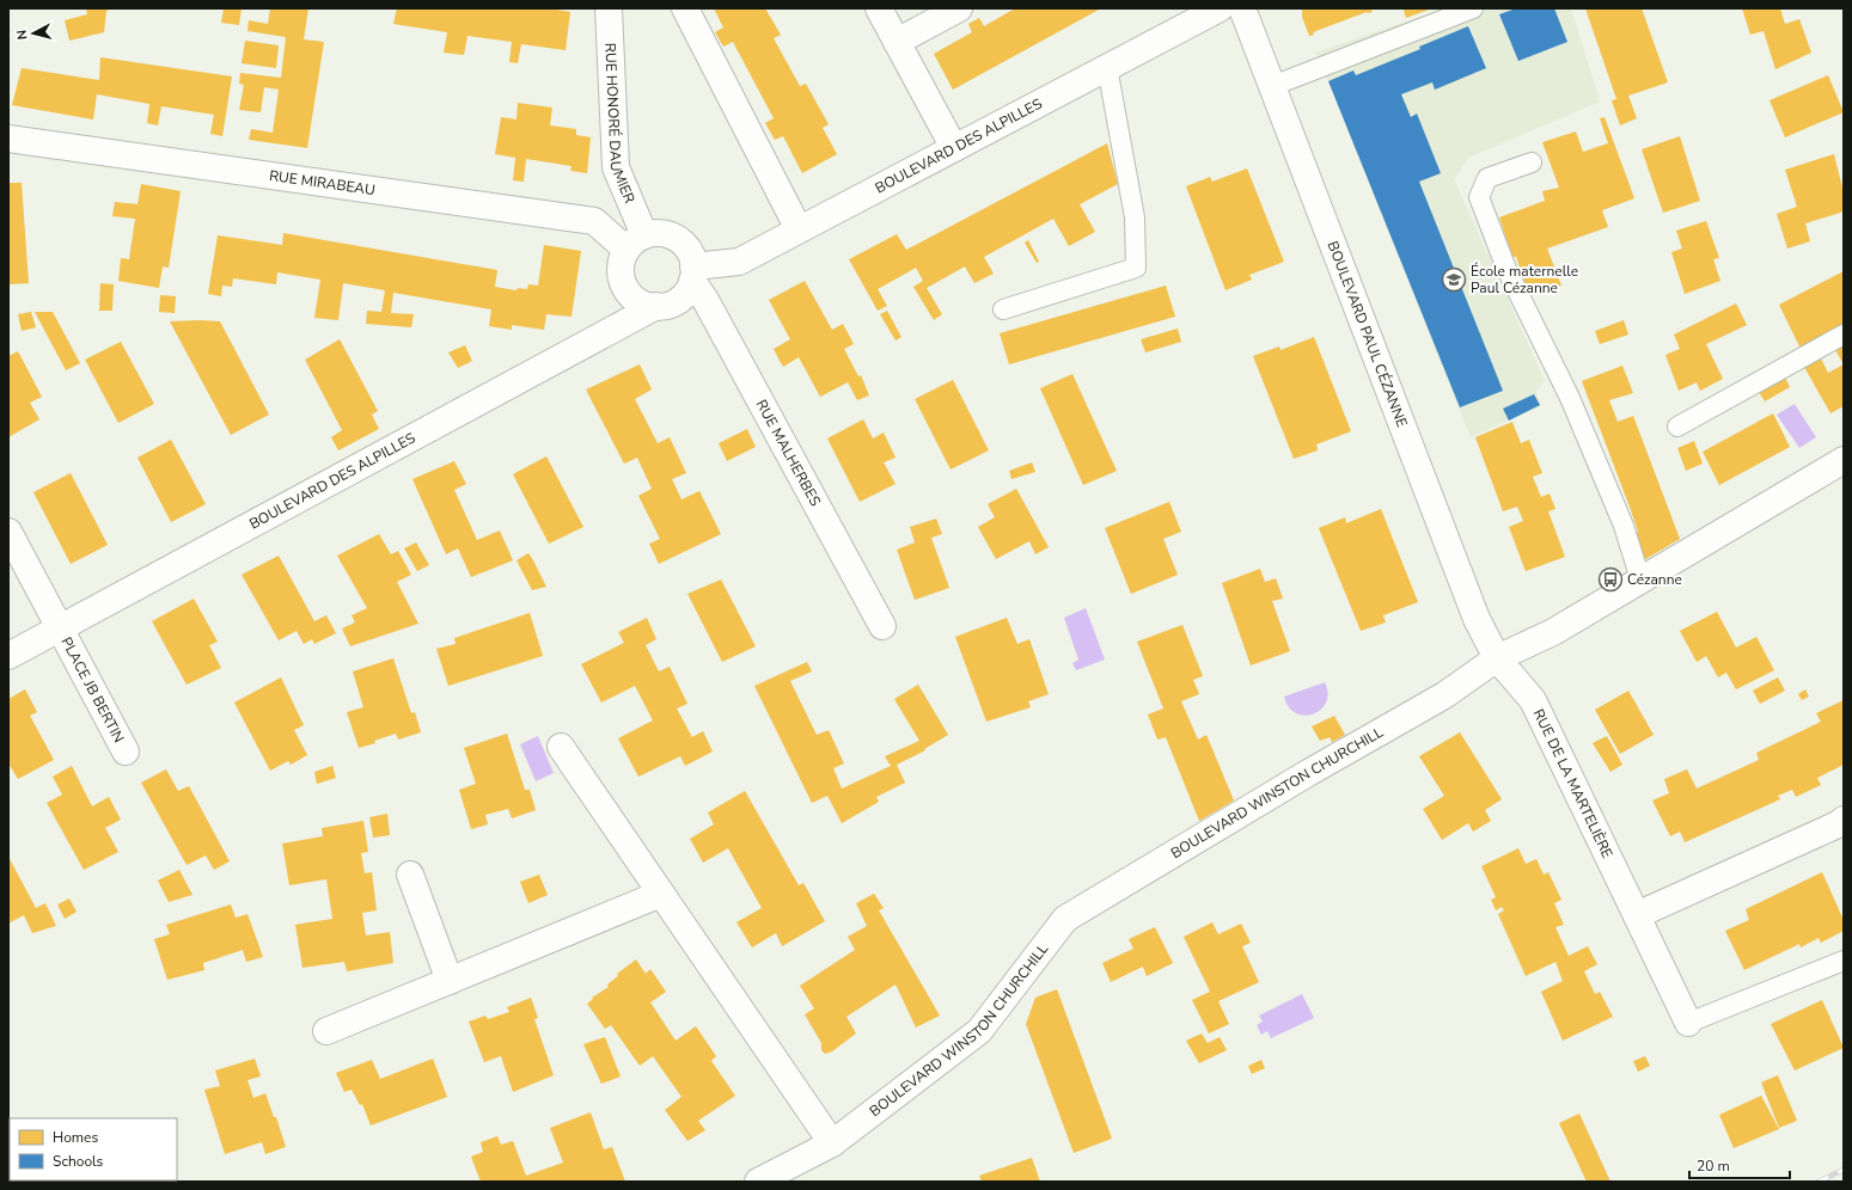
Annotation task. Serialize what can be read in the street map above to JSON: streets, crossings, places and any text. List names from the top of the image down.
{
  "streets": {
    "street": [
      "RUE HONORÉ DAUMIER",
      "BOULEVARD DES ALPILLES",
      "RUE MIRABEAU",
      "BOULEVARD PAUL CÉZANNE",
      "RUE MALHERBES",
      "PLACE JB BERTIN",
      "RUE DE LA MARTELIÈRE",
      "BOULEVARD WINSTON CHURCHILL"
    ]
  },
  "crossings": [
    ["RUE HONORÉ DAUMIER", "BOULEVARD DES ALPILLES"],
    ["RUE HONORÉ DAUMIER", "RUE MIRABEAU"],
    ["RUE HONORÉ DAUMIER", "RUE MALHERBES"],
    ["BOULEVARD DES ALPILLES", "RUE MIRABEAU"],
    ["BOULEVARD DES ALPILLES", "RUE MALHERBES"],
    ["BOULEVARD DES ALPILLES", "PLACE JB BERTIN"],
    ["RUE MIRABEAU", "RUE MALHERBES"],
    ["BOULEVARD PAUL CÉZANNE", "RUE DE LA MARTELIÈRE"],
    ["BOULEVARD PAUL CÉZANNE", "BOULEVARD WINSTON CHURCHILL"],
    ["RUE DE LA MARTELIÈRE", "BOULEVARD WINSTON CHURCHILL"]
  ],
  "places": {
    "school or university": ["École maternelle Paul Cézanne"],
    "bus stop": ["Cézanne"]
  },
  "legend": ["Homes", "Schools"],
  "scale_bar": "20 m",
  "north": "left"
}
